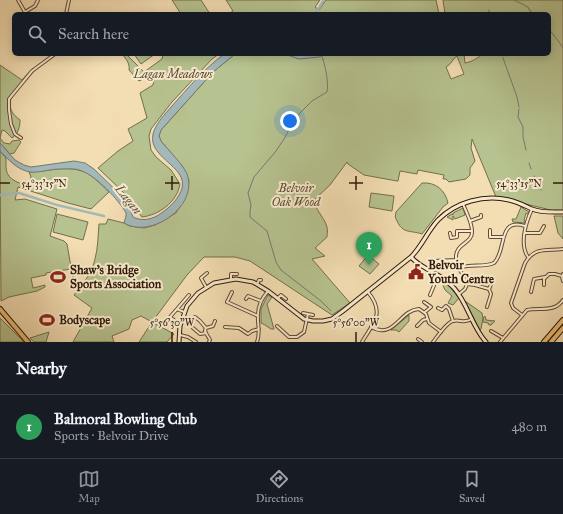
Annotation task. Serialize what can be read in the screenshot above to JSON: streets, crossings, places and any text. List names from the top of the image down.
{
  "water": ["Lagan"],
  "parks": ["Lagan Meadows", "Belvoir Oak Wood"],
  "places": {
    "public building": ["Belvoir Youth Centre"],
    "sports": ["Shaw's Bridge Sports Association", "Bodyscape"]
  },
  "page": {
    "search": "Search here",
    "pins": "1",
    "heading": "Nearby",
    "list": [
      {
        "mark": "1",
        "name": "Balmoral Bowling Club",
        "note": "Sports · Belvoir Drive",
        "value": "480 m"
      }
    ],
    "nav": ["Map", "Directions", "Saved"]
  },
  "coordinates": ["54°33'15\"N", "5°56'30\"W", "5°56'00\"W"]
}
